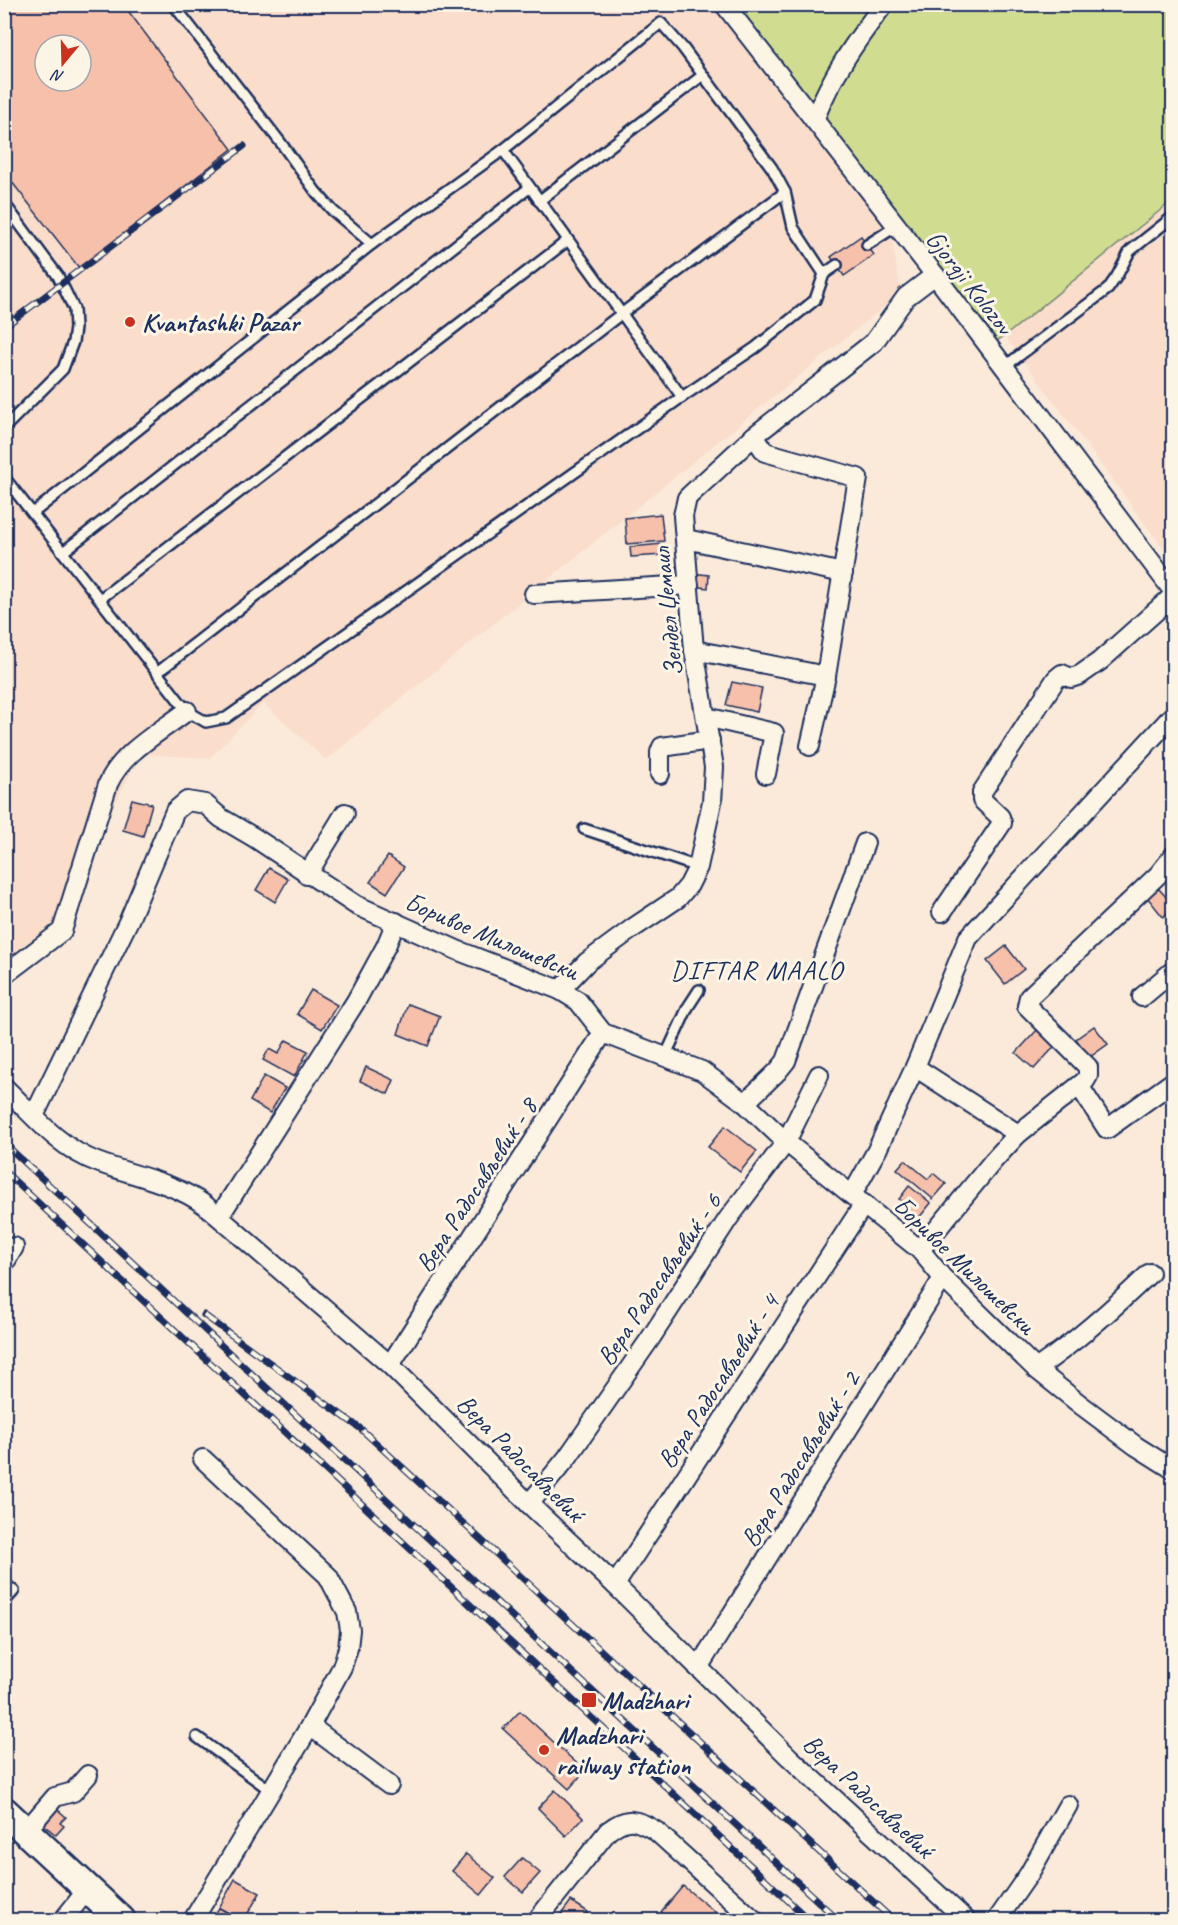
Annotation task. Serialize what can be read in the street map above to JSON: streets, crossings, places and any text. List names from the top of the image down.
{
  "streets": {
    "street": [
      "Gjorgji Kolozov",
      "Зендел Џемаил",
      "Боривое Милошевски",
      "Вера Радосављевиќ - 8",
      "Вера Радосављевиќ - 6",
      "Вера Радосављевиќ - 4",
      "Вера Радосављевиќ",
      "Вера Радосављевиќ - 2"
    ]
  },
  "crossings": [
    ["Gjorgji Kolozov", "Зендел Џемаил"],
    ["Зендел Џемаил", "Боривое Милошевски"],
    ["Боривое Милошевски", "Вера Радосављевиќ - 8"],
    ["Боривое Милошевски", "Вера Радосављевиќ - 6"],
    ["Боривое Милошевски", "Вера Радосављевиќ - 4"],
    ["Боривое Милошевски", "Вера Радосављевиќ"],
    ["Боривое Милошевски", "Вера Радосављевиќ - 2"],
    ["Вера Радосављевиќ - 8", "Вера Радосављевиќ"],
    ["Вера Радосављевиќ - 6", "Вера Радосављевиќ"],
    ["Вера Радосављевиќ - 4", "Вера Радосављевиќ"],
    ["Вера Радосављевиќ", "Вера Радосављевиќ - 2"]
  ],
  "districts": ["DIFTAR MAALO"],
  "places": {
    "other": ["Kvantashki Pazar", "Madzhari railway station"],
    "transit": ["Madzhari"]
  },
  "north": "bottom"
}
